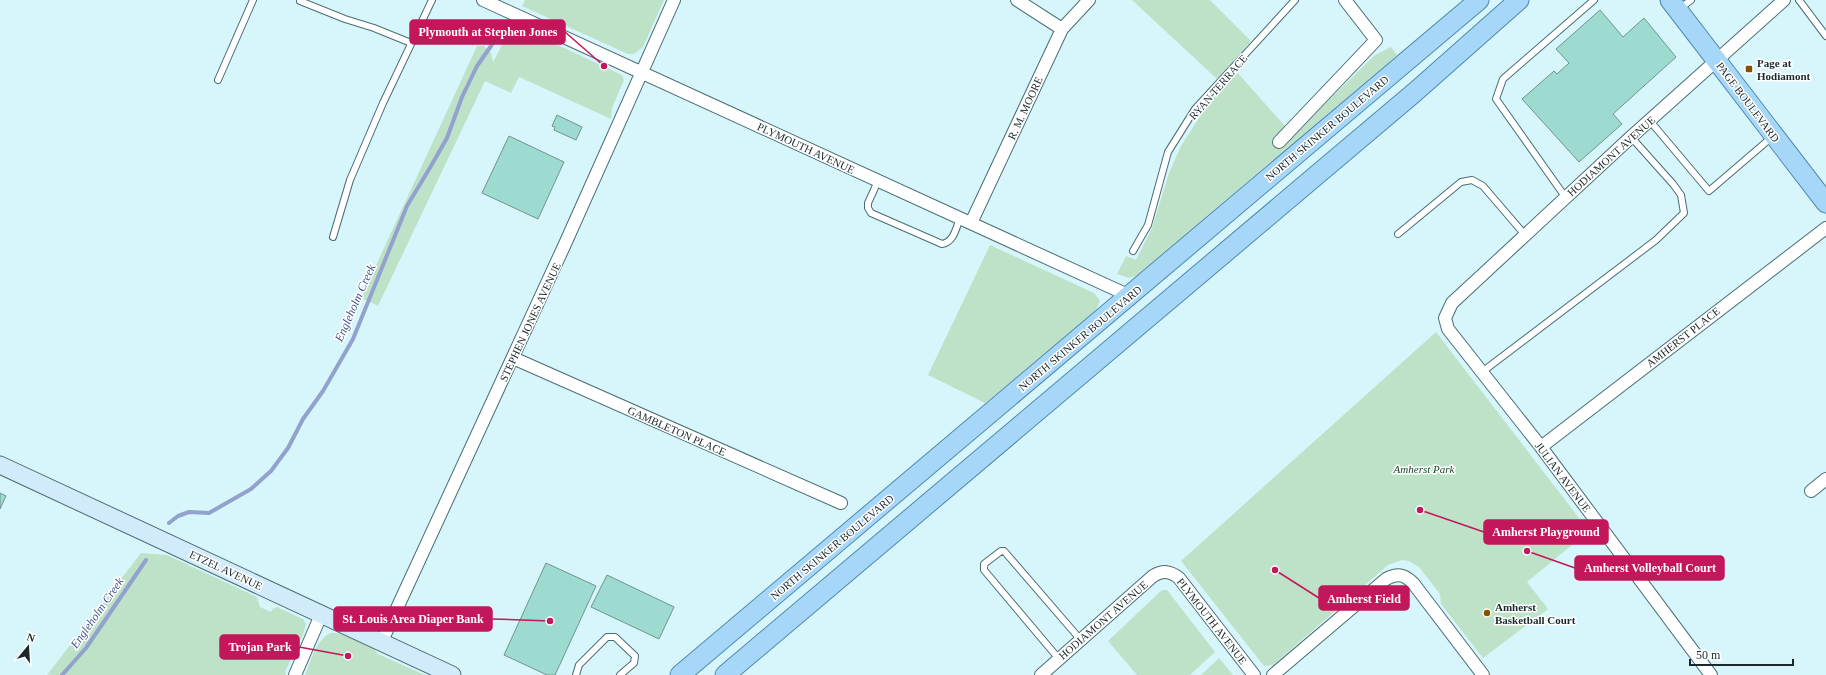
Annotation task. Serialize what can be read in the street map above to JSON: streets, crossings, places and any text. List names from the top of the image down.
{
  "streets": {
    "main road": ["PAGE BOULEVARD", "NORTH SKINKER BOULEVARD"],
    "street": [
      "R. M. MOORE",
      "PLYMOUTH AVENUE",
      "HODIAMONT AVENUE",
      "STEPHEN JONES AVENUE",
      "AMHERST PLACE",
      "GAMBLETON PLACE",
      "JULIAN AVENUE",
      "ETZEL AVENUE"
    ],
    "lane": ["RYAN TERRACE"]
  },
  "crossings": [
    ["PAGE BOULEVARD", "HODIAMONT AVENUE"],
    ["R. M. MOORE", "PLYMOUTH AVENUE"],
    ["NORTH SKINKER BOULEVARD", "PLYMOUTH AVENUE"],
    ["PLYMOUTH AVENUE", "HODIAMONT AVENUE"],
    ["PLYMOUTH AVENUE", "STEPHEN JONES AVENUE"],
    ["HODIAMONT AVENUE", "JULIAN AVENUE"],
    ["STEPHEN JONES AVENUE", "GAMBLETON PLACE"],
    ["STEPHEN JONES AVENUE", "ETZEL AVENUE"],
    ["AMHERST PLACE", "JULIAN AVENUE"]
  ],
  "water": ["Engleholm Creek"],
  "parks": ["Amherst Park"],
  "places": {
    "other": [
      "Plymouth at Stephen Jones",
      "Amherst Playground",
      "Amherst Volleyball Court",
      "Amherst Field",
      "Amherst Basketball Court",
      "St. Louis Area Diaper Bank",
      "Trojan Park"
    ],
    "transit": ["Page at Hodiamont"]
  },
  "scale_bar": "50 m",
  "north": "top"
}
